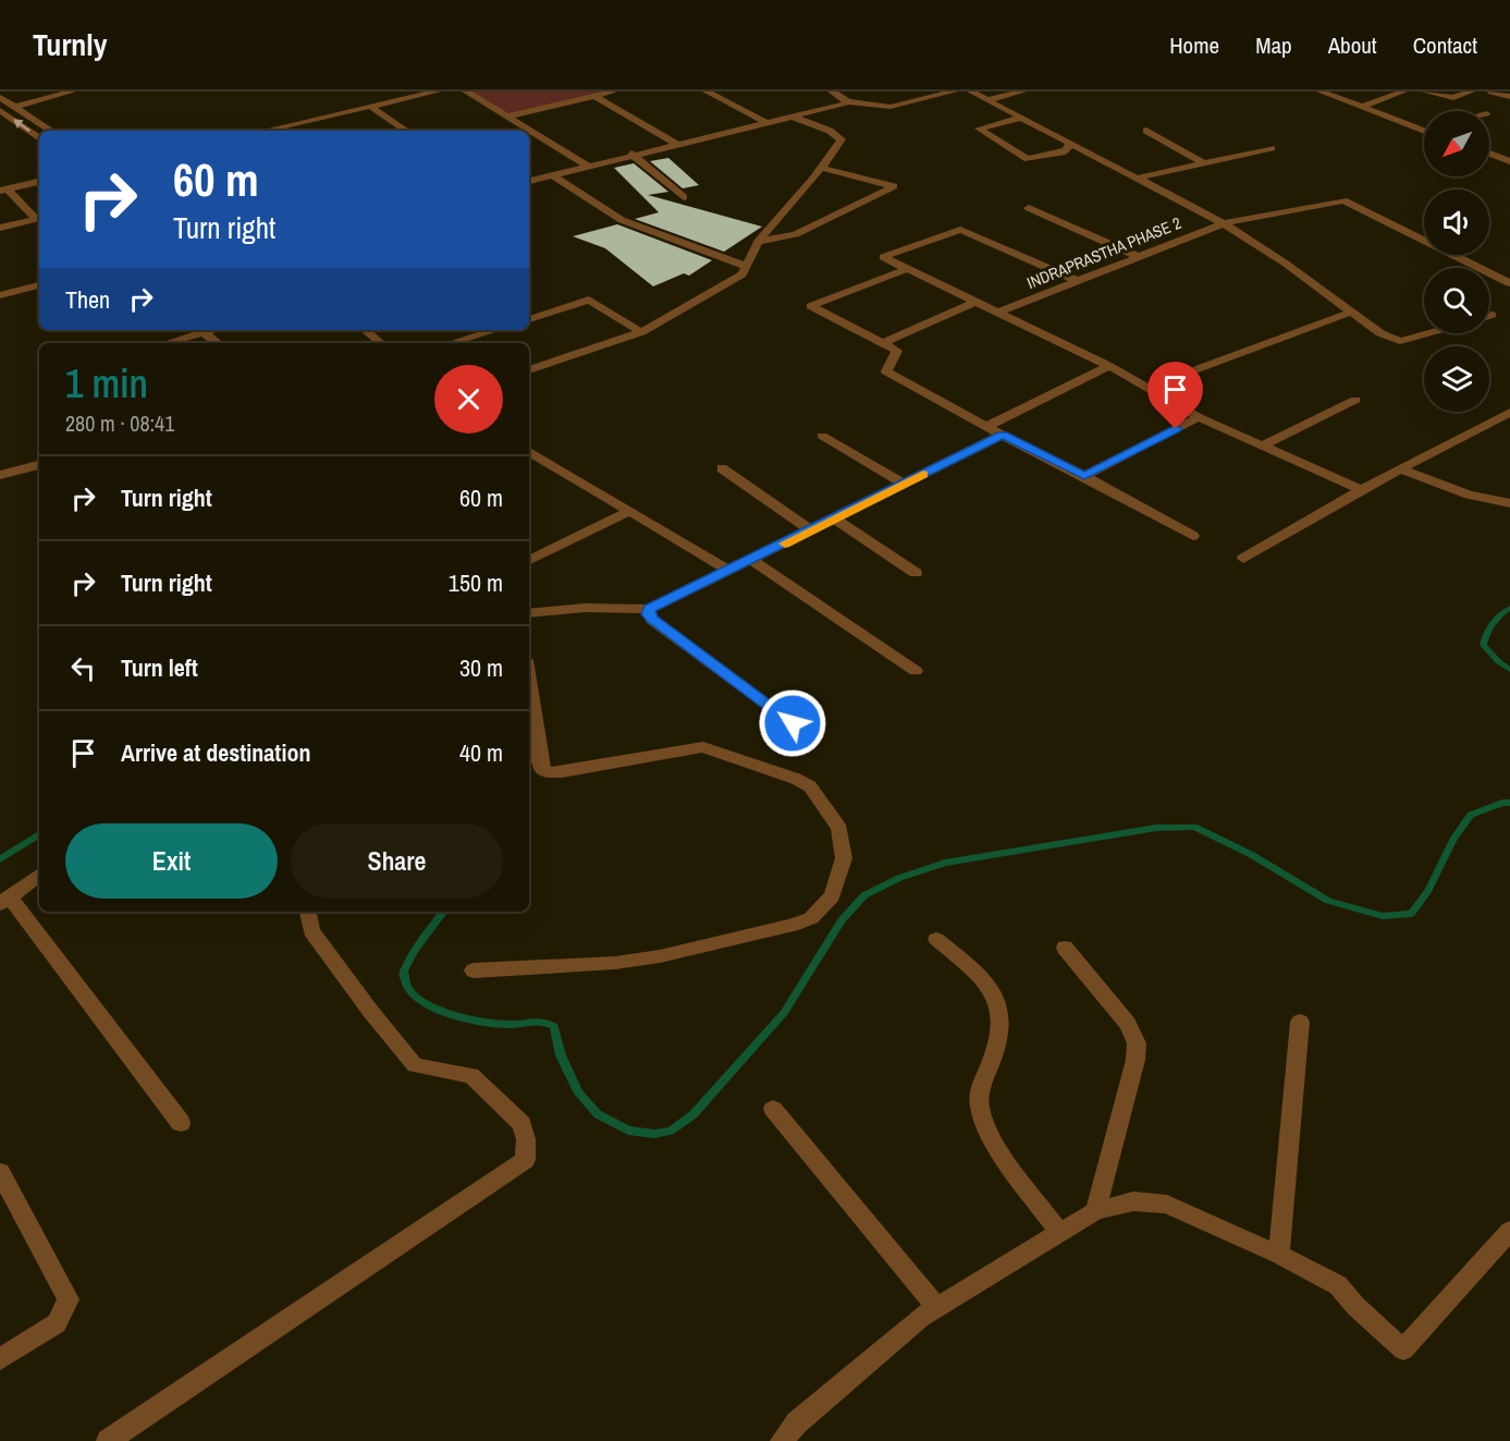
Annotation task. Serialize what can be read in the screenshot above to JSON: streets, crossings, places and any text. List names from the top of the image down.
{
  "streets": {
    "street": ["INDRAPRASTHA PHASE 2"]
  },
  "north": "bottom left",
  "page": {
    "header": "Turnly",
    "nav": [
      "Home",
      "Map",
      "About",
      "Contact"
    ],
    "turn": ["60 m", "Turn right"],
    "then": "Then",
    "heading": ["1 min", "280 m · 08:41"],
    "list": [
      {
        "name": "Turn right",
        "value": "60 m"
      },
      {
        "name": "Turn right",
        "value": "150 m"
      },
      {
        "name": "Turn left",
        "value": "30 m"
      },
      {
        "name": "Arrive at destination",
        "value": "40 m"
      }
    ],
    "buttons": ["Exit", "Share"]
  }
}
